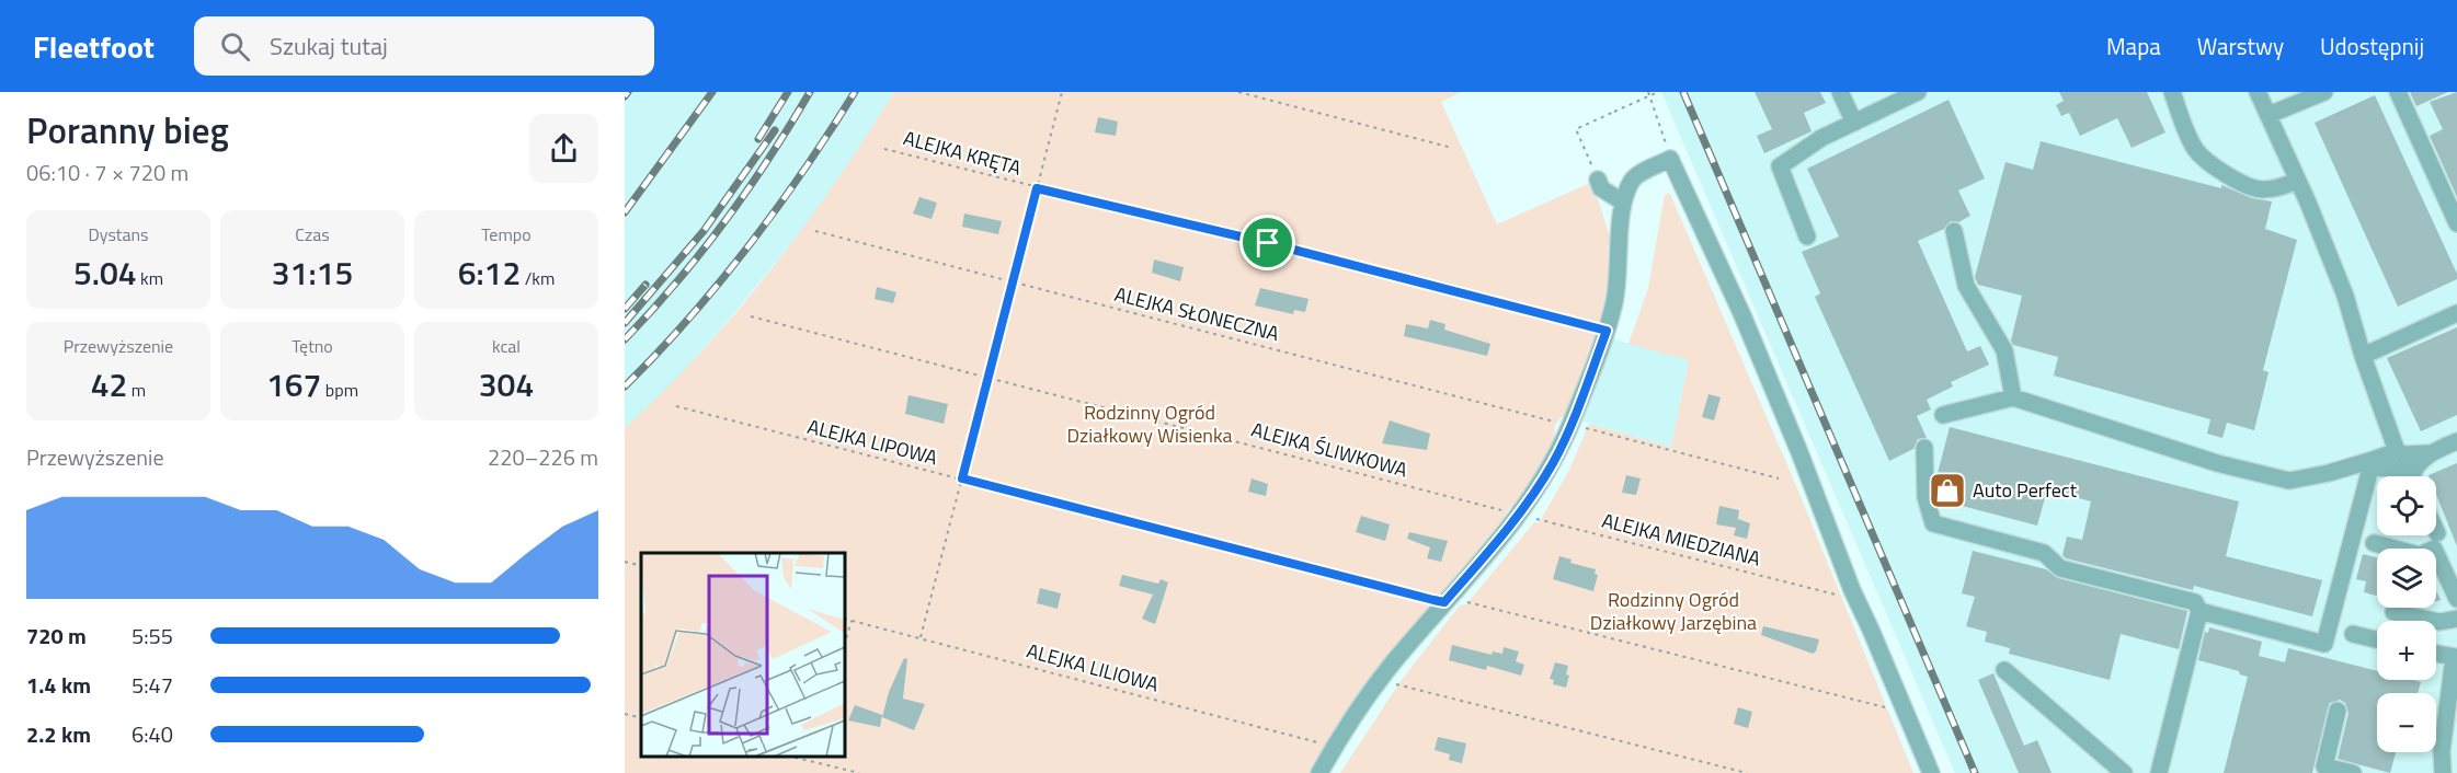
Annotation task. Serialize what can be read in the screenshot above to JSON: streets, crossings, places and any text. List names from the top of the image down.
{
  "streets": {
    "path": [
      "ALEJKA KRĘTA",
      "ALEJKA SŁONECZNA",
      "ALEJKA LIPOWA",
      "ALEJKA ŚLIWKOWA",
      "ALEJKA MIEDZIANA",
      "ALEJKA LILIOWA"
    ]
  },
  "crossings": [
    ["ALEJKA ŚLIWKOWA", "ALEJKA MIEDZIANA"]
  ],
  "parks": ["Rodzinny Ogród Działkowy Wisienka", "Rodzinny Ogród Działkowy Jarzębina"],
  "places": {
    "shop": ["Auto Perfect"]
  },
  "page": {
    "header": "Fleetfoot",
    "search": "Szukaj tutaj",
    "nav": ["Mapa", "Warstwy", "Udostępnij"],
    "heading": ["Poranny bieg", "06:10 · 7 × 720 m"],
    "stats": [
      ["Dystans", "5.04 km"],
      ["Czas", "31:15"],
      ["Tempo", "6:12 /km"],
      ["Przewyższenie", "42 m"],
      ["Tętno", "167 bpm"],
      ["kcal", "304"]
    ],
    "chart": ["Przewyższenie", "220–226 m"],
    "map_buttons": ["+", "−"],
    "list": [
      {
        "name": "720 m",
        "note": "5:55"
      },
      {
        "name": "1.4 km",
        "note": "5:47"
      },
      {
        "name": "2.2 km",
        "note": "6:40"
      }
    ]
  }
}
